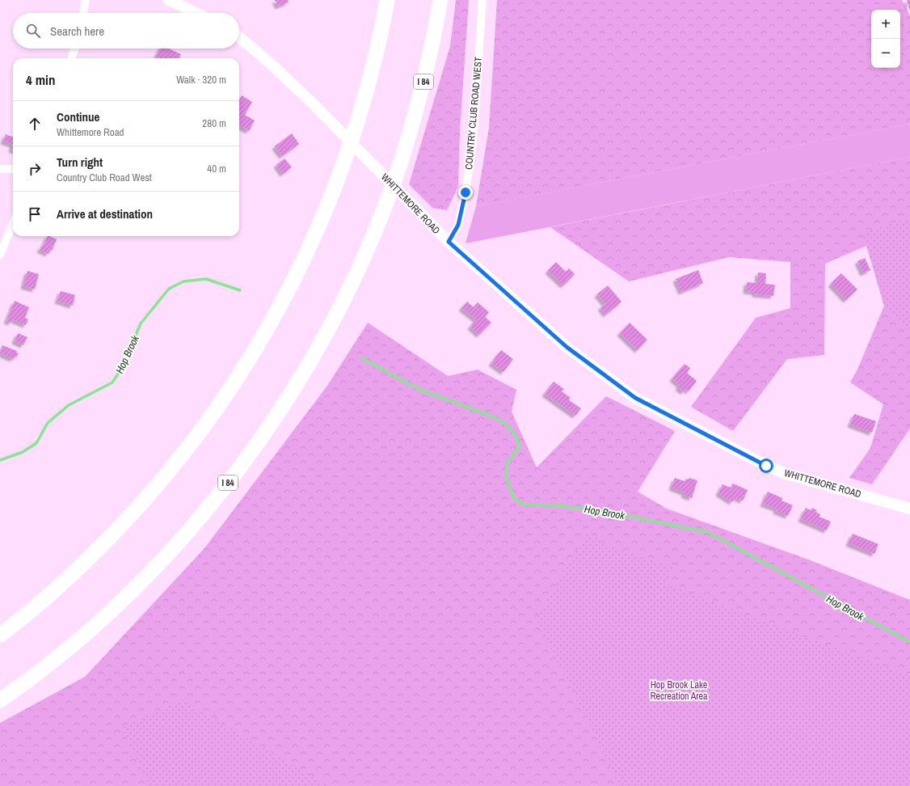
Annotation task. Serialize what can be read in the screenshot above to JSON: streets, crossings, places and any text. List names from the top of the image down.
{
  "streets": {
    "highway": ["I 84"],
    "main road": ["WHITTEMORE ROAD"],
    "street": ["COUNTRY CLUB ROAD WEST"]
  },
  "crossings": [
    ["COUNTRY CLUB ROAD WEST", "WHITTEMORE ROAD"]
  ],
  "water": ["Hop Brook"],
  "parks": ["Hop Brook Lake Recreation Area"],
  "page": {
    "map_buttons": ["+", "−"],
    "search": "Search here",
    "heading": ["4 min", "Walk · 320 m"],
    "list": [
      ["Continue", "Whittemore Road", "280 m"],
      ["Turn right", "Country Club Road West", "40 m"],
      "Arrive at destination"
    ]
  }
}
